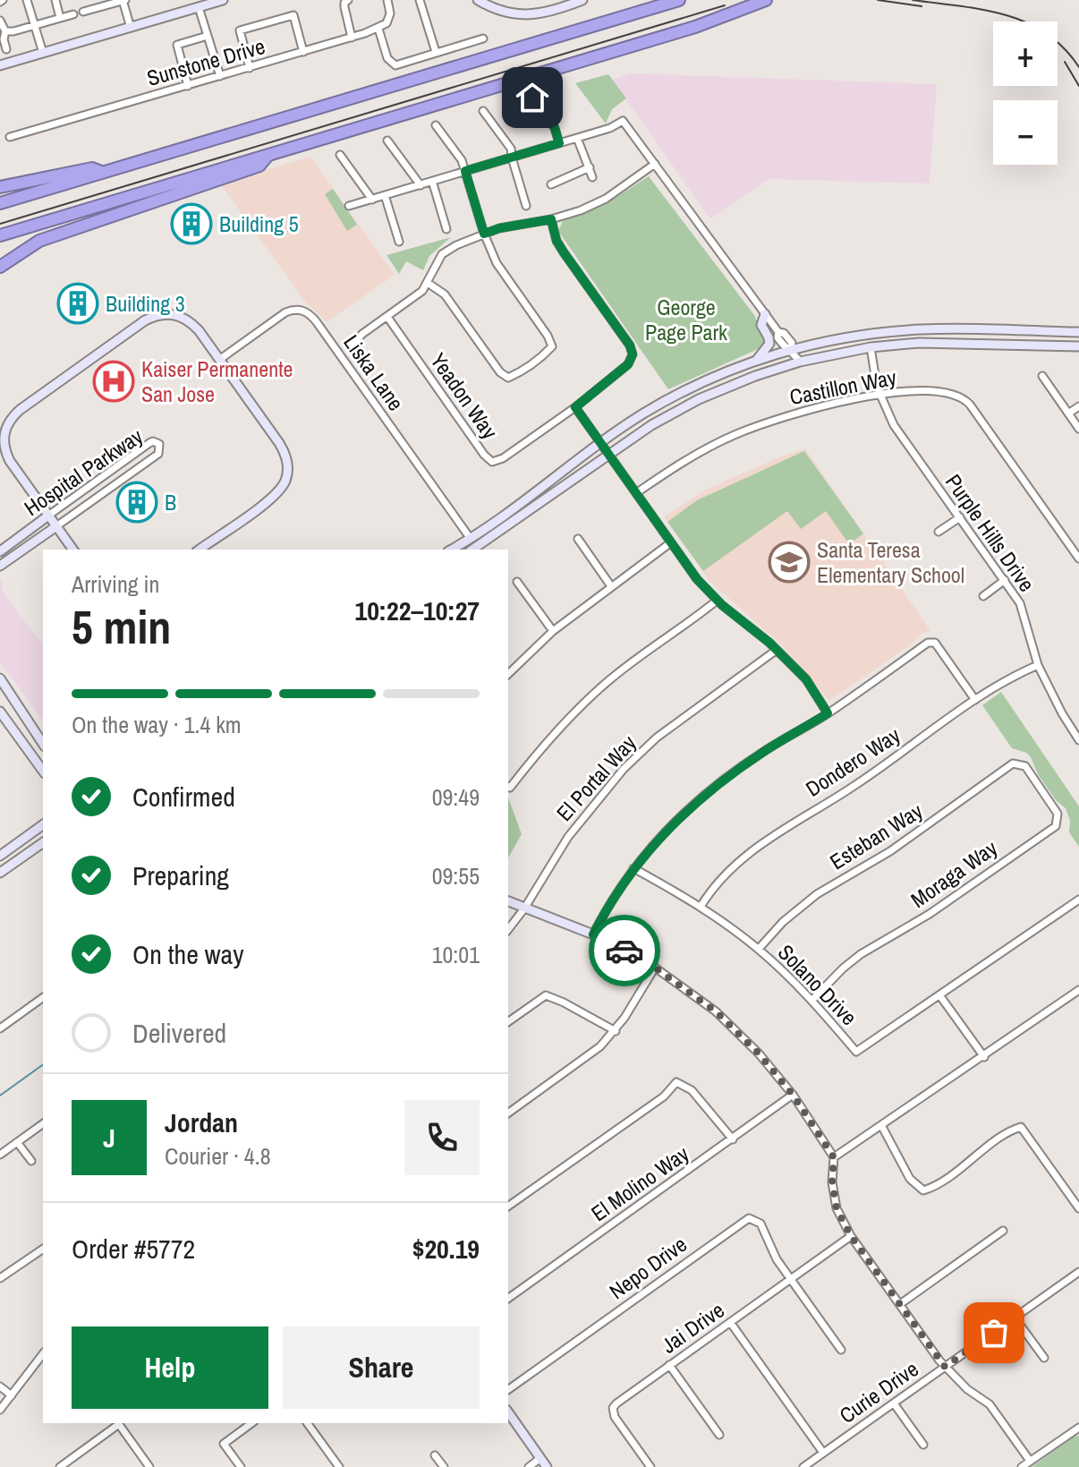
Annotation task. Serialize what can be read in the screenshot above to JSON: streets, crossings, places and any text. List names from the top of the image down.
{
  "streets": {
    "main road": ["Hospital Parkway"],
    "street": [
      "Sunstone Drive",
      "Liska Lane",
      "Castillon Way",
      "Yeadon Way",
      "Purple Hills Drive",
      "Dondero Way",
      "El Portal Way",
      "Esteban Way",
      "Moraga Way",
      "Solano Drive",
      "El Molino Way",
      "Nepo Drive",
      "Jai Drive",
      "Curie Drive"
    ]
  },
  "crossings": [
    ["Castillon Way", "Purple Hills Drive"],
    ["Purple Hills Drive", "Dondero Way"],
    ["Dondero Way", "Solano Drive"],
    ["Esteban Way", "Moraga Way"],
    ["Esteban Way", "Solano Drive"],
    ["Moraga Way", "Solano Drive"],
    ["Nepo Drive", "Jai Drive"]
  ],
  "parks": ["George Page Park"],
  "places": {
    "building": ["Building 5", "Building 3", "B"],
    "hospital": ["Kaiser Permanente San Jose"],
    "school or university": ["Santa Teresa Elementary School"]
  },
  "page": {
    "map_buttons": ["+", "−"],
    "heading": ["5 min", "Arriving in", "10:22–10:27"],
    "panel": [
      "Jordan",
      "Courier · 4.8",
      "Order #5772",
      "$20.19"
    ],
    "bar": "On the way · 1.4 km",
    "list": [
      ["Confirmed", "09:49"],
      ["Preparing", "09:55"],
      ["On the way", "10:01"],
      "Delivered"
    ],
    "round": "J",
    "buttons": ["Help", "Share"]
  }
}
